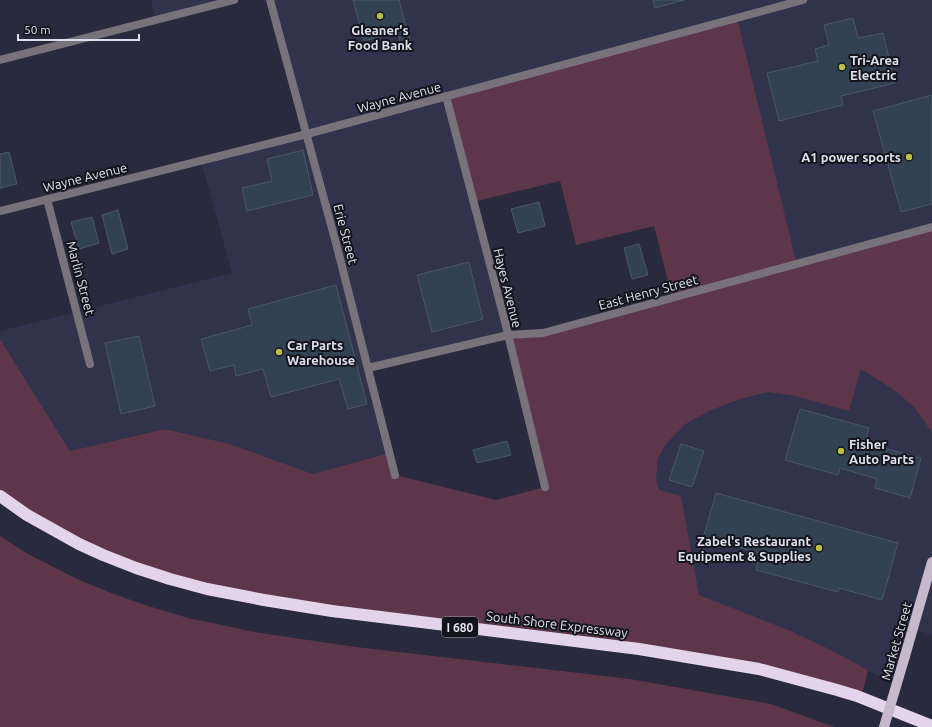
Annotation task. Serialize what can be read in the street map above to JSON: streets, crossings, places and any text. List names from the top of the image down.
{
  "streets": {
    "highway": ["South Shore Expressway", "I 680"],
    "main road": ["Market Street"],
    "street": [
      "Wayne Avenue",
      "Erie Street",
      "Marlin Street",
      "Hayes Avenue",
      "East Henry Street"
    ]
  },
  "crossings": [
    ["Wayne Avenue", "Erie Street"],
    ["Wayne Avenue", "Marlin Street"],
    ["Wayne Avenue", "Hayes Avenue"],
    ["Erie Street", "East Henry Street"],
    ["Hayes Avenue", "East Henry Street"]
  ],
  "places": [
    "Gleaner's Food Bank",
    "Tri-Area Electric",
    "A1 power sports",
    "Car Parts Warehouse",
    "Fisher Auto Parts",
    "Zabel's Restaurant Equipment & Supplies"
  ],
  "scale_bar": "50 m"
}
